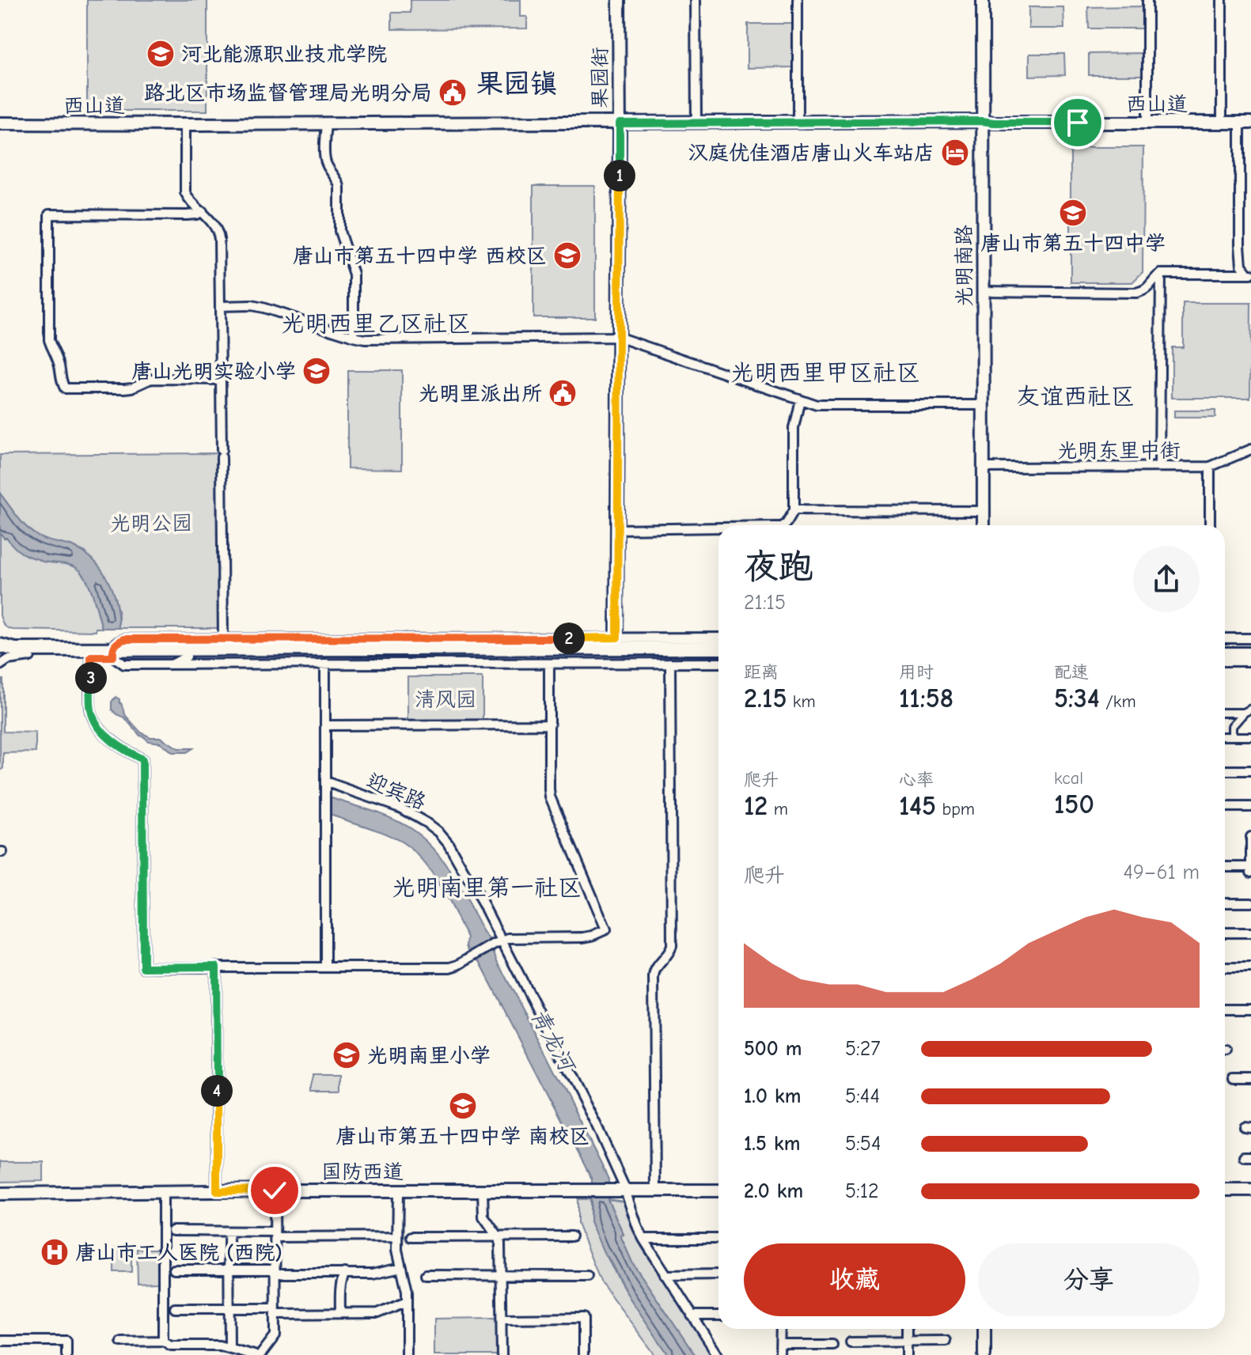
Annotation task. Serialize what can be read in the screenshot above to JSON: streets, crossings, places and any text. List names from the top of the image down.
{
  "streets": {
    "street": [
      "果园街",
      "西山道",
      "光明南路",
      "光明东里中街",
      "迎宾路",
      "国防西道"
    ]
  },
  "crossings": [
    ["果园街", "西山道"],
    ["西山道", "光明南路"],
    ["光明南路", "光明东里中街"],
    ["迎宾路", "国防西道"]
  ],
  "districts": [
    "果园镇",
    "光明西里乙区社区",
    "光明西里甲区社区",
    "友谊西社区",
    "光明南里第一社区"
  ],
  "water": ["青龙河"],
  "parks": ["光明公园", "清风园"],
  "places": {
    "school or university": [
      "河北能源职业技术学院",
      "唐山市第五十四中学",
      "唐山市第五十四中学 西校区",
      "唐山光明实验小学",
      "光明南里小学",
      "唐山市第五十四中学 南校区"
    ],
    "public building": ["路北区市场监督管理局光明分局", "光明里派出所"],
    "hotel": ["汉庭优佳酒店唐山火车站店"],
    "hospital": ["唐山市工人医院 (西院)"]
  },
  "page": {
    "pins": [
      "1",
      "2",
      "3",
      "4"
    ],
    "heading": ["夜跑", "21:15"],
    "stats": [
      ["距离", "2.15 km"],
      ["用时", "11:58"],
      ["配速", "5:34 /km"],
      ["爬升", "12 m"],
      ["心率", "145 bpm"],
      ["kcal", "150"]
    ],
    "chart": ["爬升", "49–61 m"],
    "list": [
      {
        "name": "500 m",
        "note": "5:27"
      },
      {
        "name": "1.0 km",
        "note": "5:44"
      },
      {
        "name": "1.5 km",
        "note": "5:54"
      },
      {
        "name": "2.0 km",
        "note": "5:12"
      }
    ],
    "buttons": ["收藏", "分享"]
  }
}
